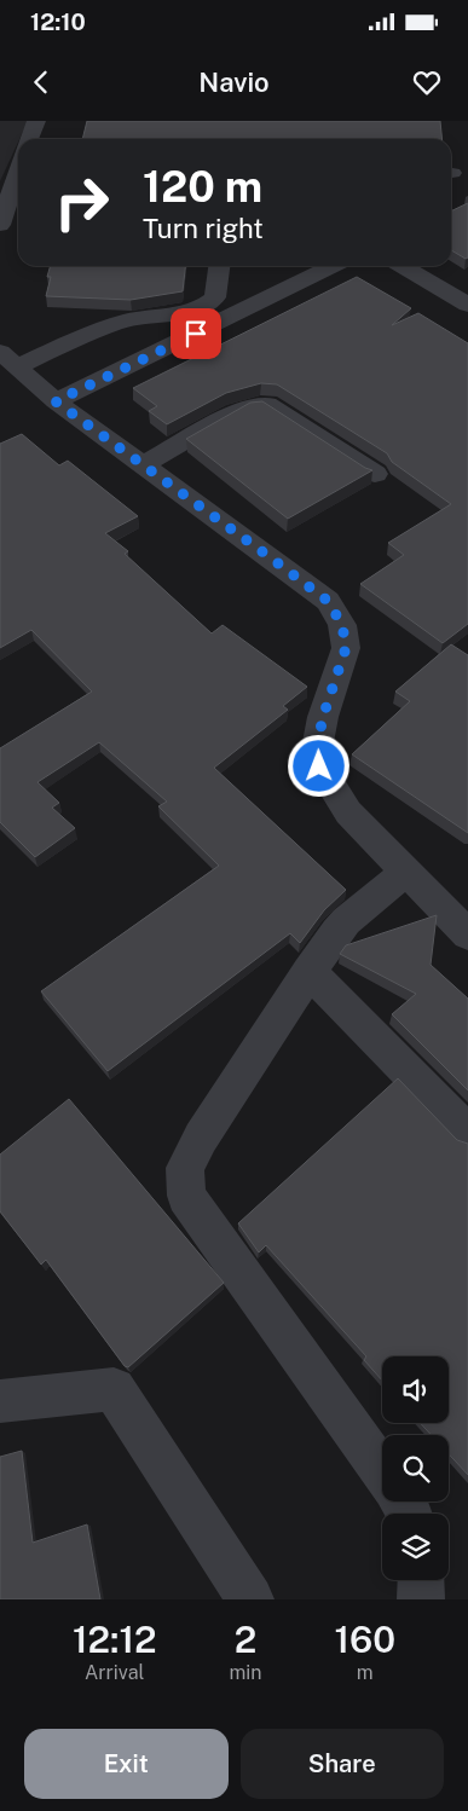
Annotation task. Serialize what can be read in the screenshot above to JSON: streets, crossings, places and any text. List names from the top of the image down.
{
  "page": {
    "status": "12:10",
    "header": "Navio",
    "turn": ["120 m", "Turn right"],
    "eta": [
      "12:12",
      "Arrival",
      "2",
      "min",
      "160",
      "m"
    ],
    "buttons": ["Exit", "Share"]
  }
}
